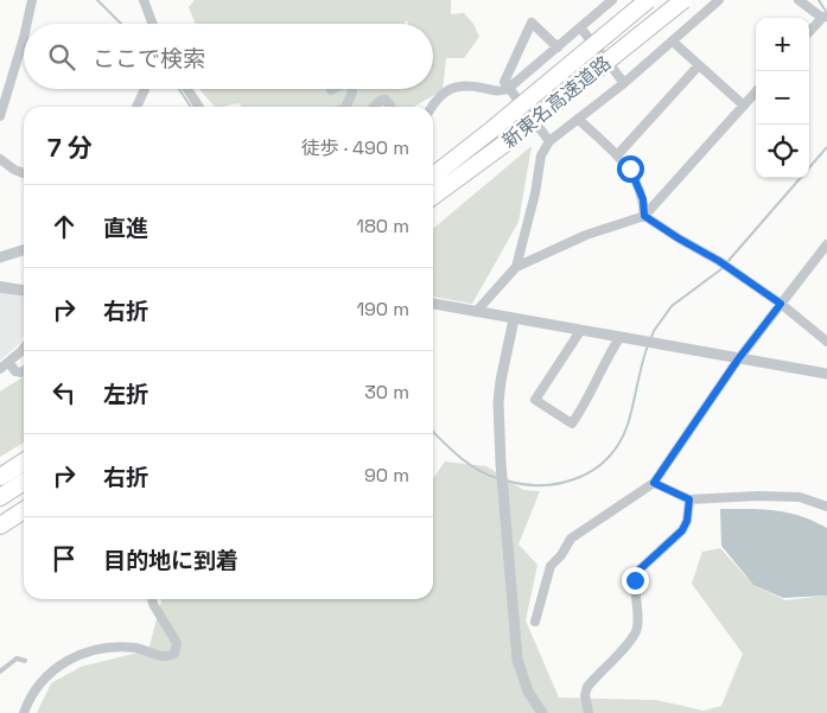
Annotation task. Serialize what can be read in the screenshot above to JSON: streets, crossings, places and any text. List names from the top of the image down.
{
  "streets": {
    "highway": ["新東名高速道路"]
  },
  "page": {
    "map_buttons": ["+", "−"],
    "search": "ここで検索",
    "heading": ["7 分", "徒歩 · 490 m"],
    "list": [
      ["直進", "180 m"],
      ["右折", "190 m"],
      ["左折", "30 m"],
      ["右折", "90 m"],
      "目的地に到着"
    ]
  }
}
